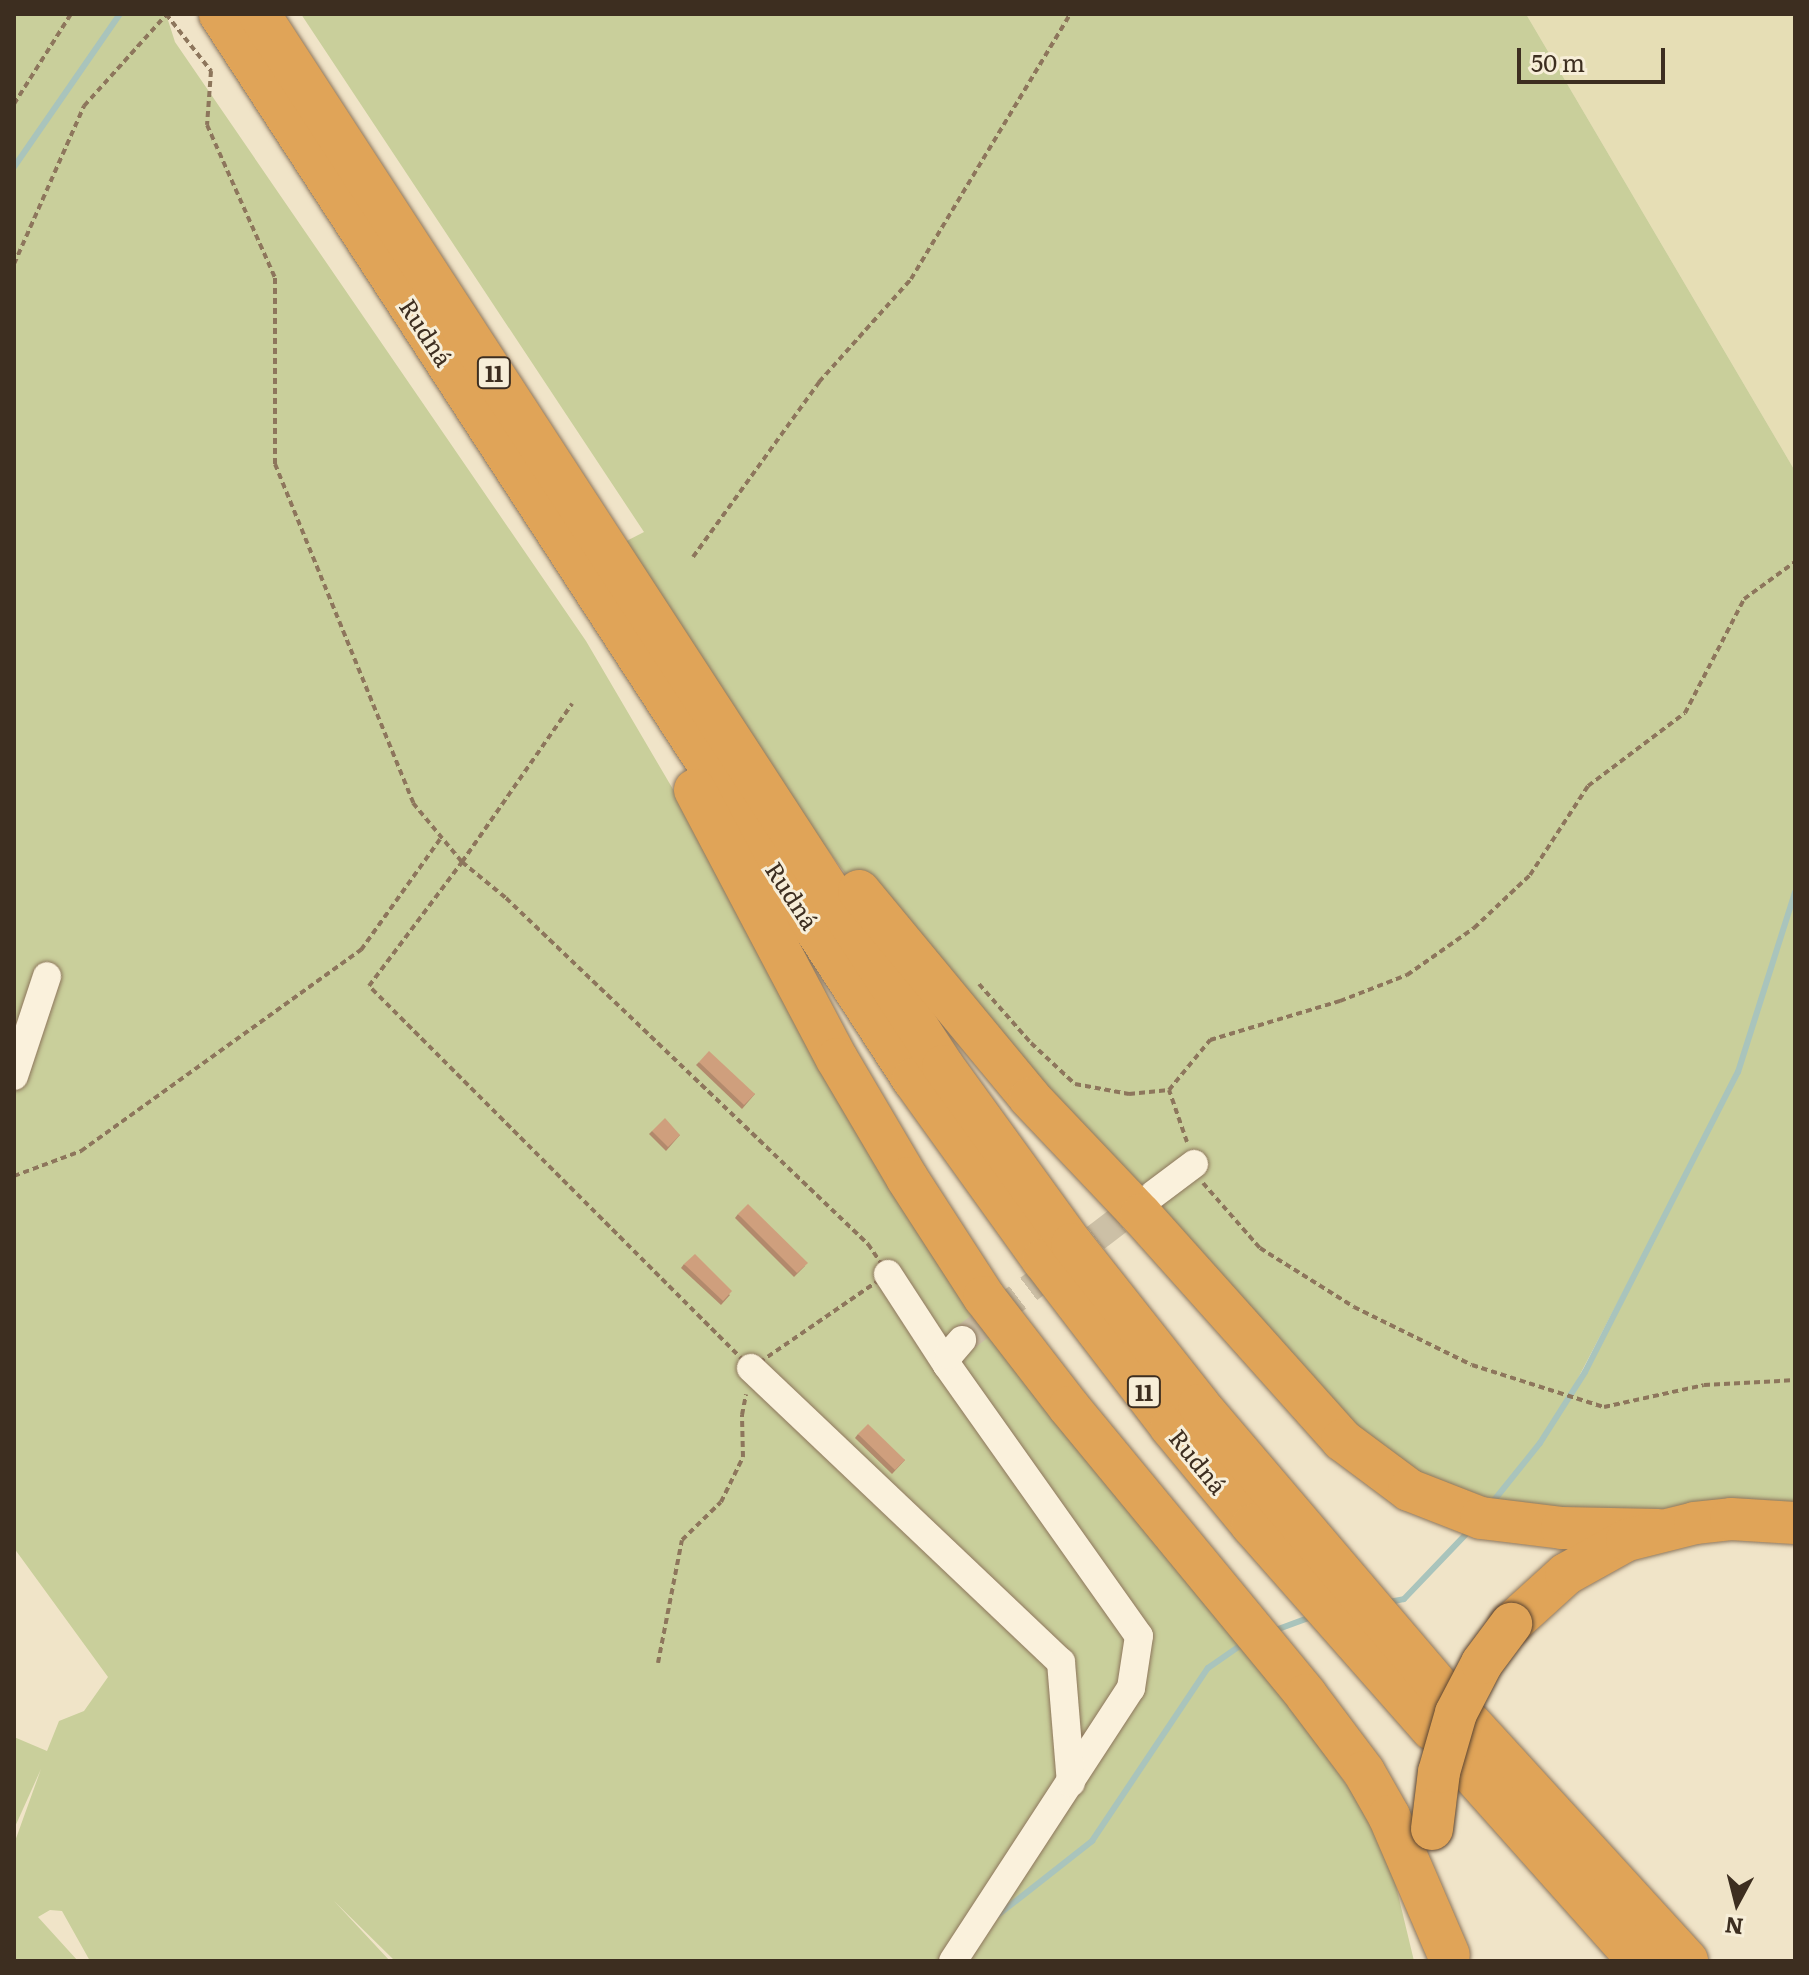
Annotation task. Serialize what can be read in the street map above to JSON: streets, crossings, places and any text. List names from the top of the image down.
{
  "streets": {
    "highway": ["Rudná", "11"]
  },
  "scale_bar": "50 m",
  "north": "bottom"
}
